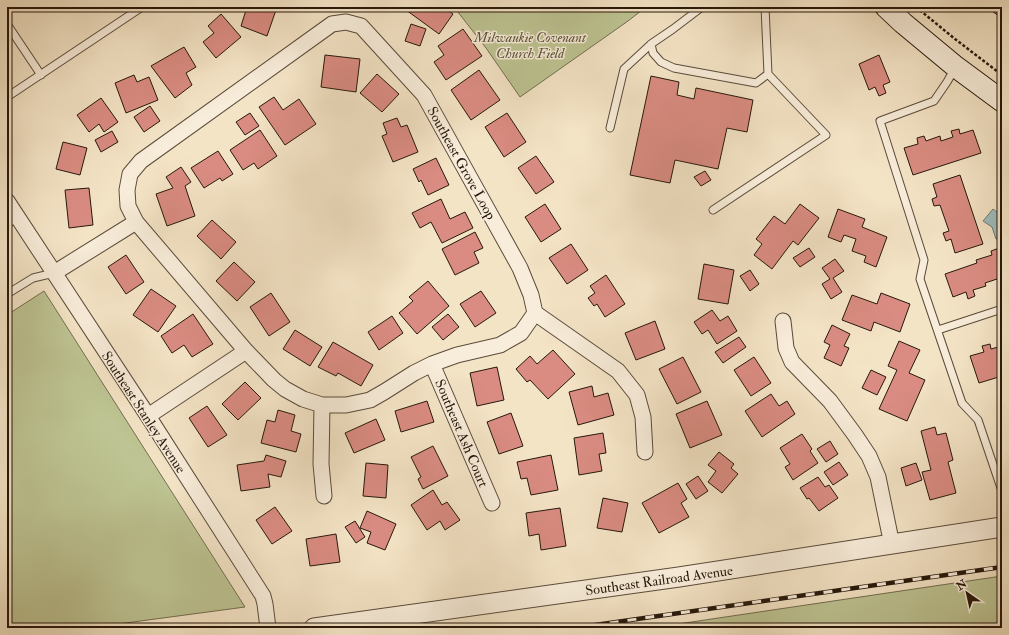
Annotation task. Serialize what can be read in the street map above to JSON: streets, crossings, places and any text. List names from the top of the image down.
{
  "streets": {
    "street": [
      "Southeast Grove Loop",
      "Southeast Stanley Avenue",
      "Southeast Ash Court",
      "Southeast Railroad Avenue"
    ]
  },
  "crossings": [
    ["Southeast Grove Loop", "Southeast Ash Court"]
  ],
  "parks": ["Milwaukie Covenant Church Field"],
  "north": "top left"
}
